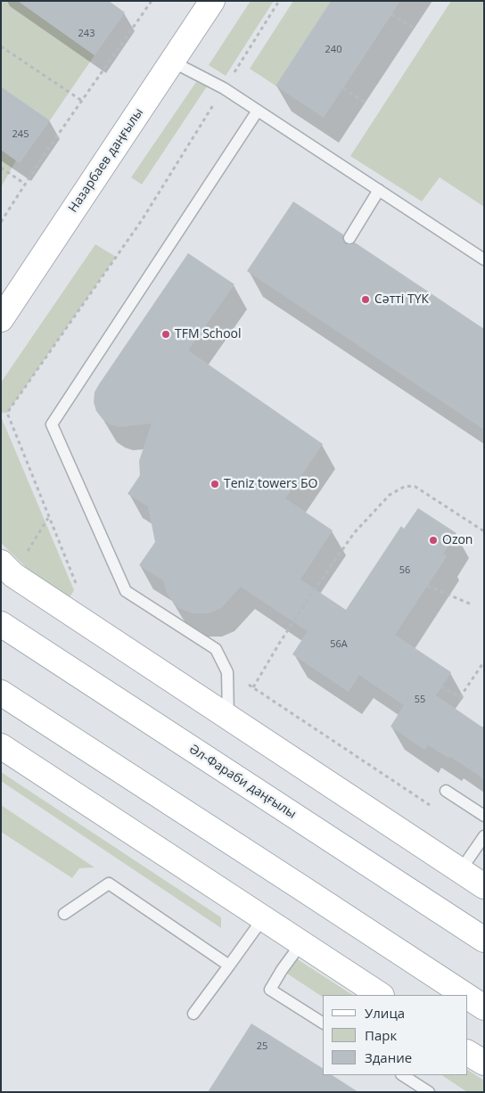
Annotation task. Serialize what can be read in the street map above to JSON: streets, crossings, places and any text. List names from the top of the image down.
{
  "streets": {
    "main road": ["Назарбаев даңғылы", "Әл-Фараби даңғылы"]
  },
  "places": [
    "Сәтті ТҮК",
    "TFM School",
    "Teniz towers БО",
    "Ozon"
  ],
  "house_numbers": [
    "243",
    "240",
    "245",
    "56",
    "56А",
    "55",
    "25"
  ],
  "legend": ["Улица", "Парк", "Здание"]
}
